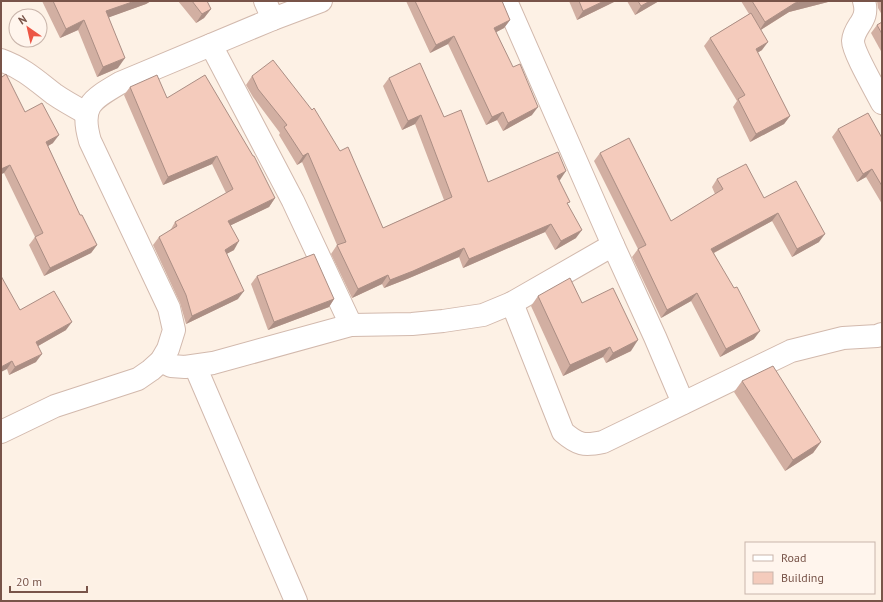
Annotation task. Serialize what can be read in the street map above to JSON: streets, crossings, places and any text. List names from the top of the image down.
{
  "legend": ["Road", "Building"],
  "scale_bar": "20 m",
  "north": "top left"
}
